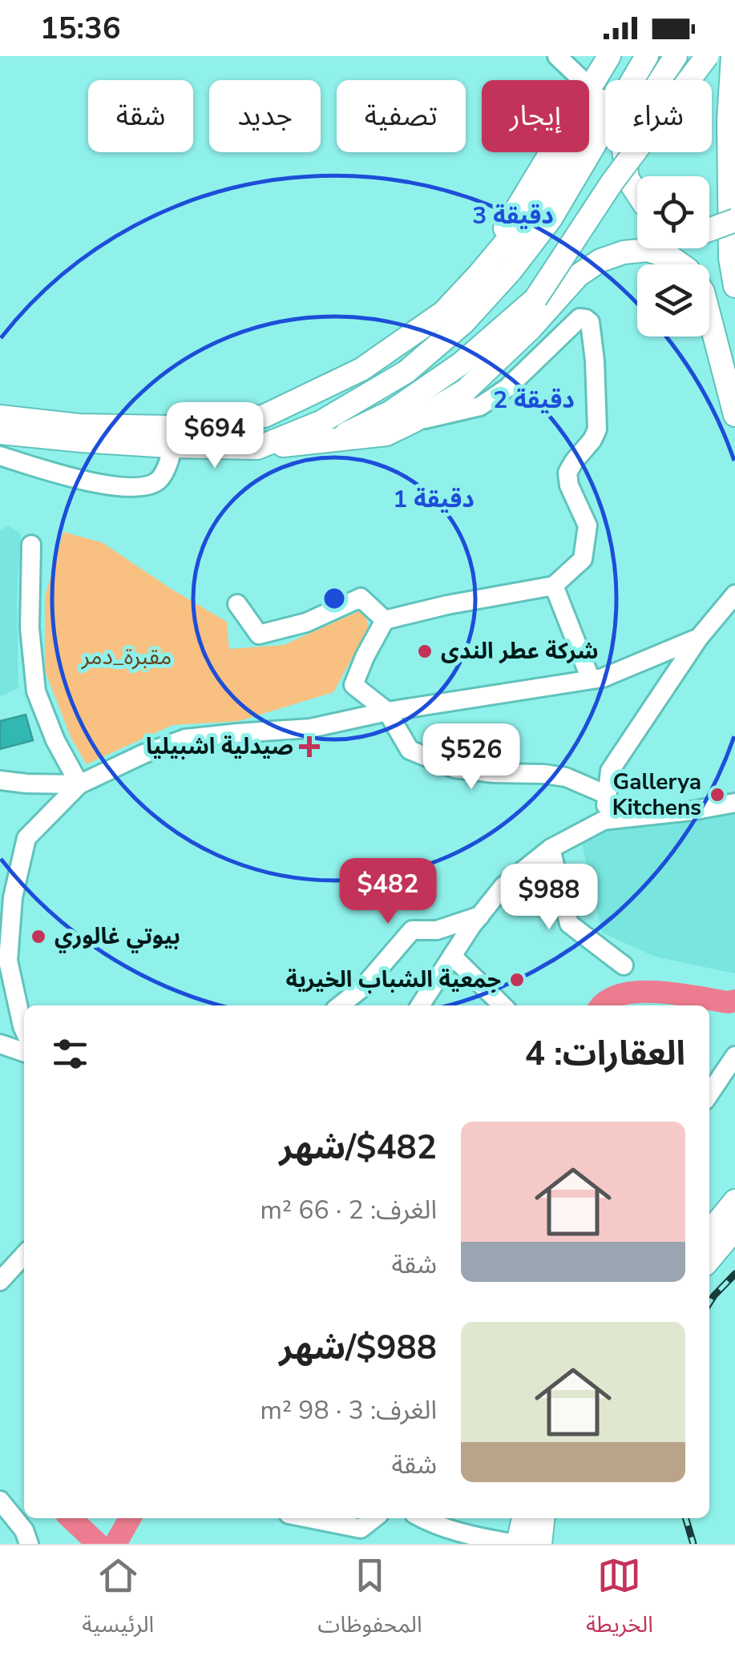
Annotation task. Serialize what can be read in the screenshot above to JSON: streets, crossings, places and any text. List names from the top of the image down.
{
  "parks": ["مقبرة_دمر"],
  "places": {
    "other": [
      "شركة عطر الندى",
      "Gallerya Kitchens",
      "بيوتي غالوري",
      "جمعية الشباب الخيرية"
    ],
    "health": ["صيدلية اشبيليا"]
  },
  "page": {
    "status": "15:36",
    "chip": [
      "شراء",
      "إيجار",
      "تصفية",
      "جديد",
      "شقة"
    ],
    "price": [
      "$694",
      "$526",
      "$482",
      "$988"
    ],
    "heading": "العقارات: 4",
    "list": [
      {
        "name": "$482/شهر",
        "note": "الغرف: 2 · 66 m² · شقة"
      },
      {
        "name": "$988/شهر",
        "note": "الغرف: 3 · 98 m² · شقة"
      }
    ],
    "tabs": ["الخريطة", "المحفوظات", "الرئيسية"]
  },
  "rings": ["3 دقيقة", "2 دقيقة", "1 دقيقة"]
}
